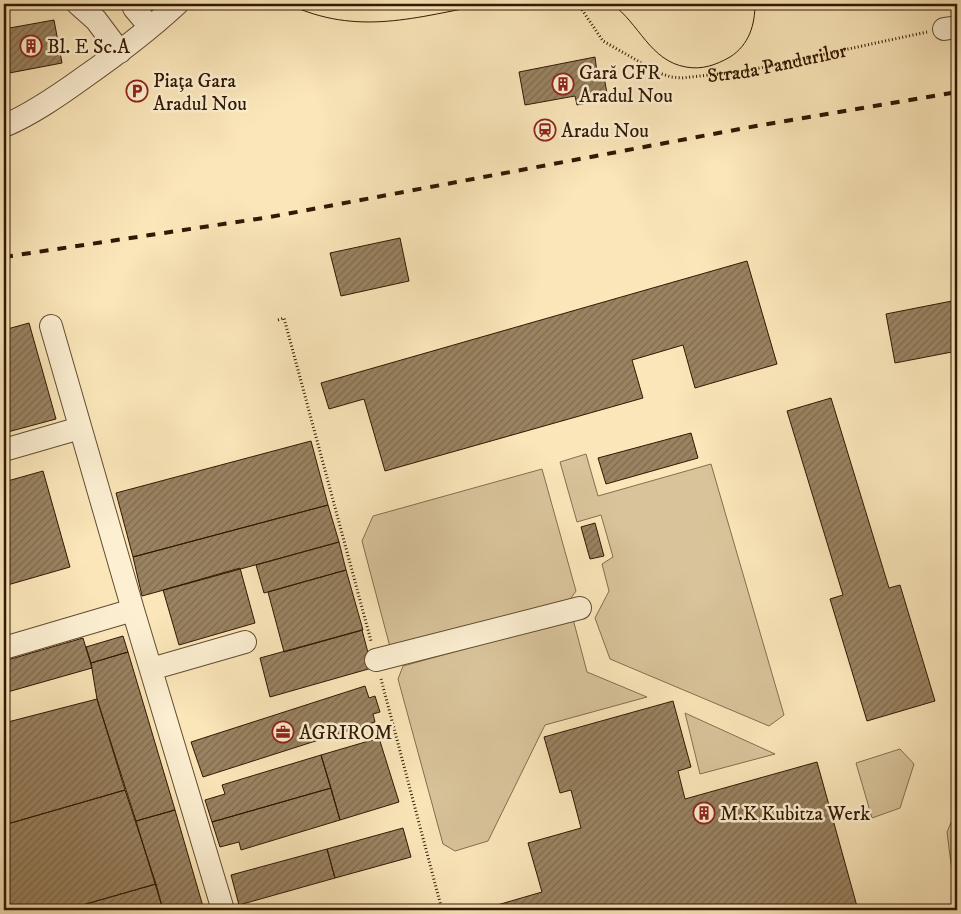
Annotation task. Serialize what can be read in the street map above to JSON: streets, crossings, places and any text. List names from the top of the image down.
{
  "streets": {
    "path": ["Strada Pandurilor"]
  },
  "places": {
    "building": ["Bl. E Sc.A", "Gară CFR Aradul Nou", "M.K Kubitza Werk"],
    "parking": ["Piața Gara Aradul Nou"],
    "station": ["Aradu Nou"],
    "office": ["AGRIROM"]
  }
}
